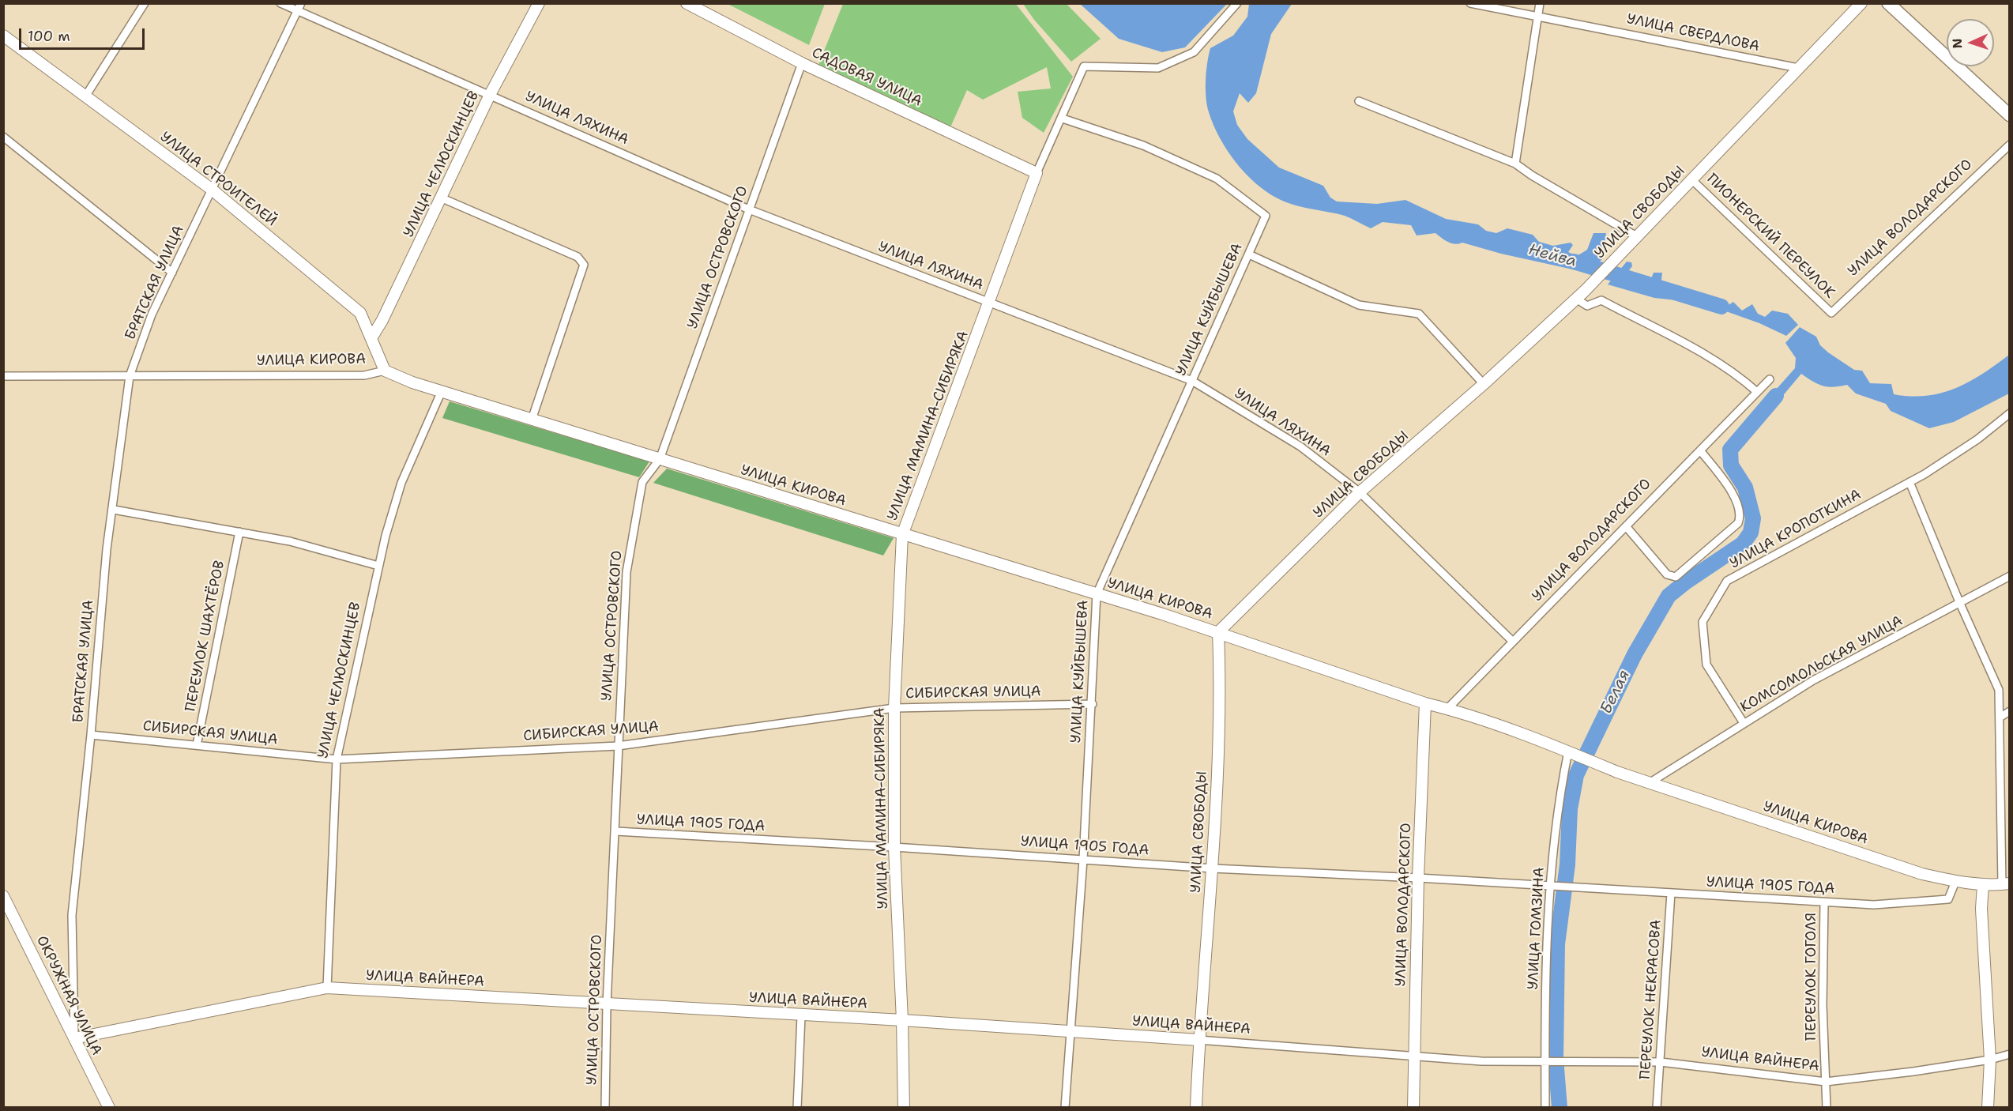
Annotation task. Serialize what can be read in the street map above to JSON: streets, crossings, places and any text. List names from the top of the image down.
{
  "streets": {
    "main road": [
      "САДОВАЯ УЛИЦА",
      "УЛИЦА ЧЕЛЮСКИНЦЕВ",
      "УЛИЦА СТРОИТЕЛЕЙ",
      "УЛИЦА СВОБОДЫ",
      "УЛИЦА ВОЛОДАРСКОГО",
      "УЛИЦА КИРОВА",
      "УЛИЦА МАМИНА-СИБИРЯКА",
      "УЛИЦА ВАЙНЕРА",
      "ОКРУЖНАЯ УЛИЦА"
    ],
    "street": [
      "УЛИЦА СВЕРДЛОВА",
      "УЛИЦА ЛЯХИНА",
      "ПИОНЕРСКИЙ ПЕРЕУЛОК",
      "УЛИЦА ОСТРОВСКОГО",
      "БРАТСКАЯ УЛИЦА",
      "УЛИЦА КУЙБЫШЕВА",
      "УЛИЦА КРОПОТКИНА",
      "ПЕРЕУЛОК ШАХТЁРОВ",
      "КОМСОМОЛЬСКАЯ УЛИЦА",
      "СИБИРСКАЯ УЛИЦА",
      "УЛИЦА 1905 ГОДА",
      "УЛИЦА ГОМЗИНА",
      "ПЕРЕУЛОК ГОГОЛЯ",
      "ПЕРЕУЛОК НЕКРАСОВА"
    ]
  },
  "crossings": [
    ["УЛИЦА СВЕРДЛОВА", "УЛИЦА СВОБОДЫ"],
    ["САДОВАЯ УЛИЦА", "УЛИЦА ОСТРОВСКОГО"],
    ["САДОВАЯ УЛИЦА", "УЛИЦА МАМИНА-СИБИРЯКА"],
    ["УЛИЦА ЛЯХИНА", "УЛИЦА ЧЕЛЮСКИНЦЕВ"],
    ["УЛИЦА ЛЯХИНА", "УЛИЦА СВОБОДЫ"],
    ["УЛИЦА ЛЯХИНА", "УЛИЦА ВОЛОДАРСКОГО"],
    ["УЛИЦА ЛЯХИНА", "УЛИЦА ОСТРОВСКОГО"],
    ["УЛИЦА ЛЯХИНА", "БРАТСКАЯ УЛИЦА"],
    ["УЛИЦА ЛЯХИНА", "УЛИЦА КУЙБЫШЕВА"],
    ["УЛИЦА ЛЯХИНА", "УЛИЦА МАМИНА-СИБИРЯКА"],
    ["УЛИЦА ЧЕЛЮСКИНЦЕВ", "УЛИЦА СТРОИТЕЛЕЙ"],
    ["УЛИЦА ЧЕЛЮСКИНЦЕВ", "УЛИЦА КИРОВА"],
    ["УЛИЦА ЧЕЛЮСКИНЦЕВ", "СИБИРСКАЯ УЛИЦА"],
    ["УЛИЦА ЧЕЛЮСКИНЦЕВ", "УЛИЦА ВАЙНЕРА"],
    ["УЛИЦА СТРОИТЕЛЕЙ", "БРАТСКАЯ УЛИЦА"],
    ["УЛИЦА СТРОИТЕЛЕЙ", "УЛИЦА КИРОВА"],
    ["УЛИЦА СВОБОДЫ", "ПИОНЕРСКИЙ ПЕРЕУЛОК"],
    ["УЛИЦА СВОБОДЫ", "УЛИЦА КИРОВА"],
    ["УЛИЦА СВОБОДЫ", "УЛИЦА 1905 ГОДА"],
    ["УЛИЦА СВОБОДЫ", "УЛИЦА ВАЙНЕРА"],
    ["УЛИЦА ВОЛОДАРСКОГО", "ПИОНЕРСКИЙ ПЕРЕУЛОК"],
    ["УЛИЦА ВОЛОДАРСКОГО", "УЛИЦА КИРОВА"],
    ["УЛИЦА ВОЛОДАРСКОГО", "УЛИЦА КРОПОТКИНА"],
    ["УЛИЦА ВОЛОДАРСКОГО", "УЛИЦА 1905 ГОДА"],
    ["УЛИЦА ВОЛОДАРСКОГО", "УЛИЦА ВАЙНЕРА"],
    ["УЛИЦА ОСТРОВСКОГО", "УЛИЦА КИРОВА"],
    ["УЛИЦА ОСТРОВСКОГО", "СИБИРСКАЯ УЛИЦА"],
    ["УЛИЦА ОСТРОВСКОГО", "УЛИЦА 1905 ГОДА"],
    ["УЛИЦА ОСТРОВСКОГО", "УЛИЦА ВАЙНЕРА"],
    ["БРАТСКАЯ УЛИЦА", "УЛИЦА КИРОВА"],
    ["БРАТСКАЯ УЛИЦА", "СИБИРСКАЯ УЛИЦА"],
    ["БРАТСКАЯ УЛИЦА", "УЛИЦА ВАЙНЕРА"],
    ["БРАТСКАЯ УЛИЦА", "ОКРУЖНАЯ УЛИЦА"],
    ["УЛИЦА КУЙБЫШЕВА", "УЛИЦА КИРОВА"],
    ["УЛИЦА КУЙБЫШЕВА", "УЛИЦА МАМИНА-СИБИРЯКА"],
    ["УЛИЦА КУЙБЫШЕВА", "СИБИРСКАЯ УЛИЦА"],
    ["УЛИЦА КУЙБЫШЕВА", "УЛИЦА 1905 ГОДА"],
    ["УЛИЦА КУЙБЫШЕВА", "УЛИЦА ВАЙНЕРА"],
    ["УЛИЦА КИРОВА", "УЛИЦА МАМИНА-СИБИРЯКА"],
    ["УЛИЦА КИРОВА", "КОМСОМОЛЬСКАЯ УЛИЦА"],
    ["УЛИЦА КИРОВА", "УЛИЦА 1905 ГОДА"],
    ["УЛИЦА КИРОВА", "УЛИЦА ГОМЗИНА"],
    ["УЛИЦА МАМИНА-СИБИРЯКА", "СИБИРСКАЯ УЛИЦА"],
    ["УЛИЦА МАМИНА-СИБИРЯКА", "УЛИЦА 1905 ГОДА"],
    ["УЛИЦА МАМИНА-СИБИРЯКА", "УЛИЦА ВАЙНЕРА"],
    ["УЛИЦА КРОПОТКИНА", "КОМСОМОЛЬСКАЯ УЛИЦА"],
    ["ПЕРЕУЛОК ШАХТЁРОВ", "СИБИРСКАЯ УЛИЦА"],
    ["УЛИЦА 1905 ГОДА", "УЛИЦА ГОМЗИНА"],
    ["УЛИЦА 1905 ГОДА", "ПЕРЕУЛОК ГОГОЛЯ"],
    ["УЛИЦА 1905 ГОДА", "ПЕРЕУЛОК НЕКРАСОВА"],
    ["УЛИЦА ГОМЗИНА", "УЛИЦА ВАЙНЕРА"],
    ["ПЕРЕУЛОК ГОГОЛЯ", "УЛИЦА ВАЙНЕРА"],
    ["УЛИЦА ВАЙНЕРА", "ОКРУЖНАЯ УЛИЦА"],
    ["УЛИЦА ВАЙНЕРА", "ПЕРЕУЛОК НЕКРАСОВА"]
  ],
  "water": ["Нейва", "Белая"],
  "scale_bar": "100 m",
  "north": "left"
}
